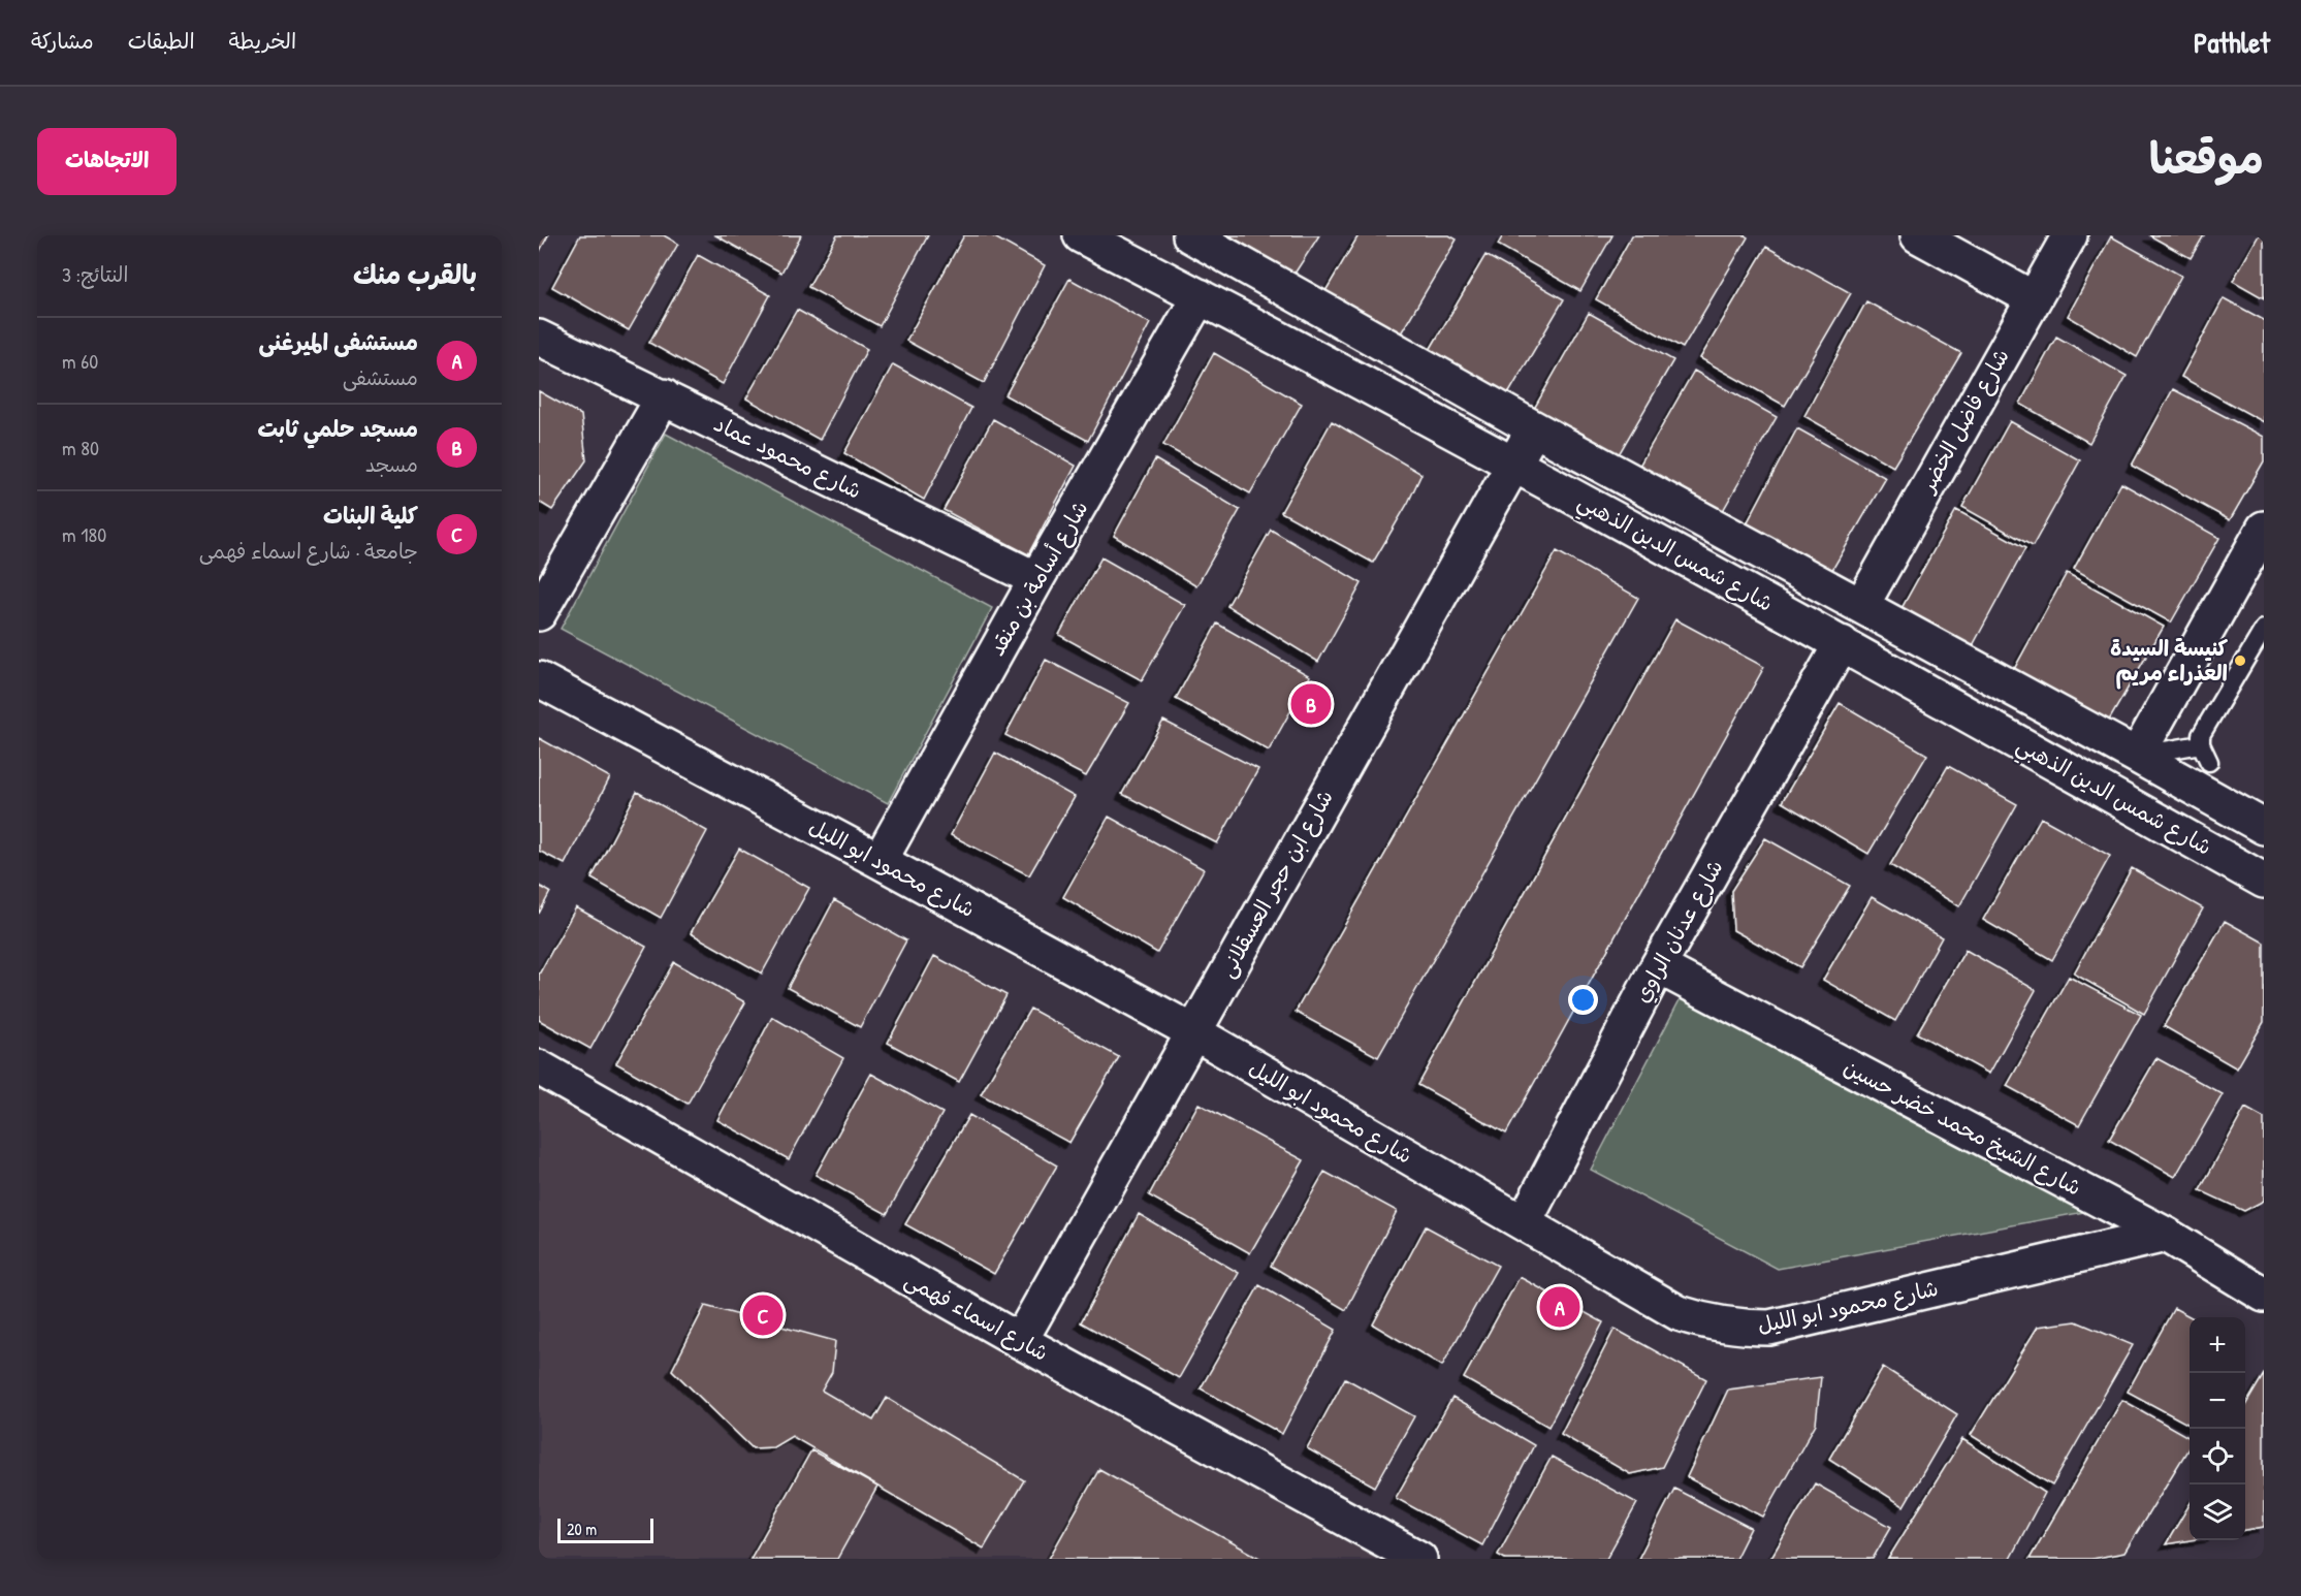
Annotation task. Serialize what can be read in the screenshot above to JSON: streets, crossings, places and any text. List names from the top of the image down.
{
  "streets": {
    "street": [
      "شارع فاضل الخضر",
      "شارع محمود عماد",
      "شارع شمس الدين الذهبي",
      "شارع أسامة بن منقد",
      "شارع محمود ابو الليل",
      "شارع ابن حجر العسقلانى",
      "شارع عدنان الراوي",
      "شارع الشيخ محمد خضر حسين",
      "شارع اسماء فهمى"
    ]
  },
  "crossings": [
    ["شارع فاضل الخضر", "شارع شمس الدين الذهبي"],
    ["شارع محمود عماد", "شارع أسامة بن منقد"],
    ["شارع شمس الدين الذهبي", "شارع أسامة بن منقد"],
    ["شارع شمس الدين الذهبي", "شارع ابن حجر العسقلانى"],
    ["شارع شمس الدين الذهبي", "شارع عدنان الراوي"],
    ["شارع أسامة بن منقد", "شارع محمود ابو الليل"],
    ["شارع محمود ابو الليل", "شارع ابن حجر العسقلانى"],
    ["شارع محمود ابو الليل", "شارع عدنان الراوي"],
    ["شارع محمود ابو الليل", "شارع الشيخ محمد خضر حسين"],
    ["شارع ابن حجر العسقلانى", "شارع اسماء فهمى"],
    ["شارع عدنان الراوي", "شارع الشيخ محمد خضر حسين"]
  ],
  "places": ["كنيسة السيدة العذراء مريم"],
  "scale_bar": "20 m",
  "page": {
    "header": "Pathlet",
    "nav": ["الخريطة", "الطبقات", "مشاركة"],
    "title": "موقعنا",
    "buttons": "الاتجاهات",
    "heading": ["بالقرب منك", "النتائج: 3"],
    "list": [
      {
        "mark": "A",
        "name": "مستشفى الميرغنى",
        "note": "مستشفى",
        "value": "60 m"
      },
      {
        "mark": "B",
        "name": "مسجد حلمي ثابت",
        "note": "مسجد",
        "value": "80 m"
      },
      {
        "mark": "C",
        "name": "كلية البنات",
        "note": "جامعة · شارع اسماء فهمى",
        "value": "180 m"
      }
    ],
    "pins": ["B", "A", "C"],
    "map_buttons": ["+", "−"],
    "scale": "20 m"
  }
}
